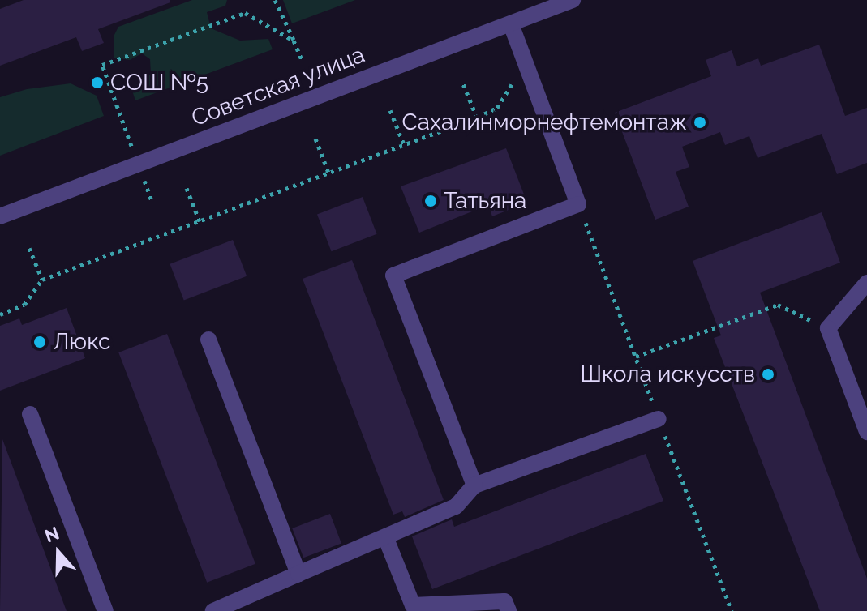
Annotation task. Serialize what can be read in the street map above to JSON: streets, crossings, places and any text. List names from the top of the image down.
{
  "streets": {
    "street": ["Советская улица"]
  },
  "places": [
    "СОШ №5",
    "Сахалинморнефтемонтаж",
    "Татьяна",
    "Люкс",
    "Школа искусств"
  ],
  "north": "top"
}
